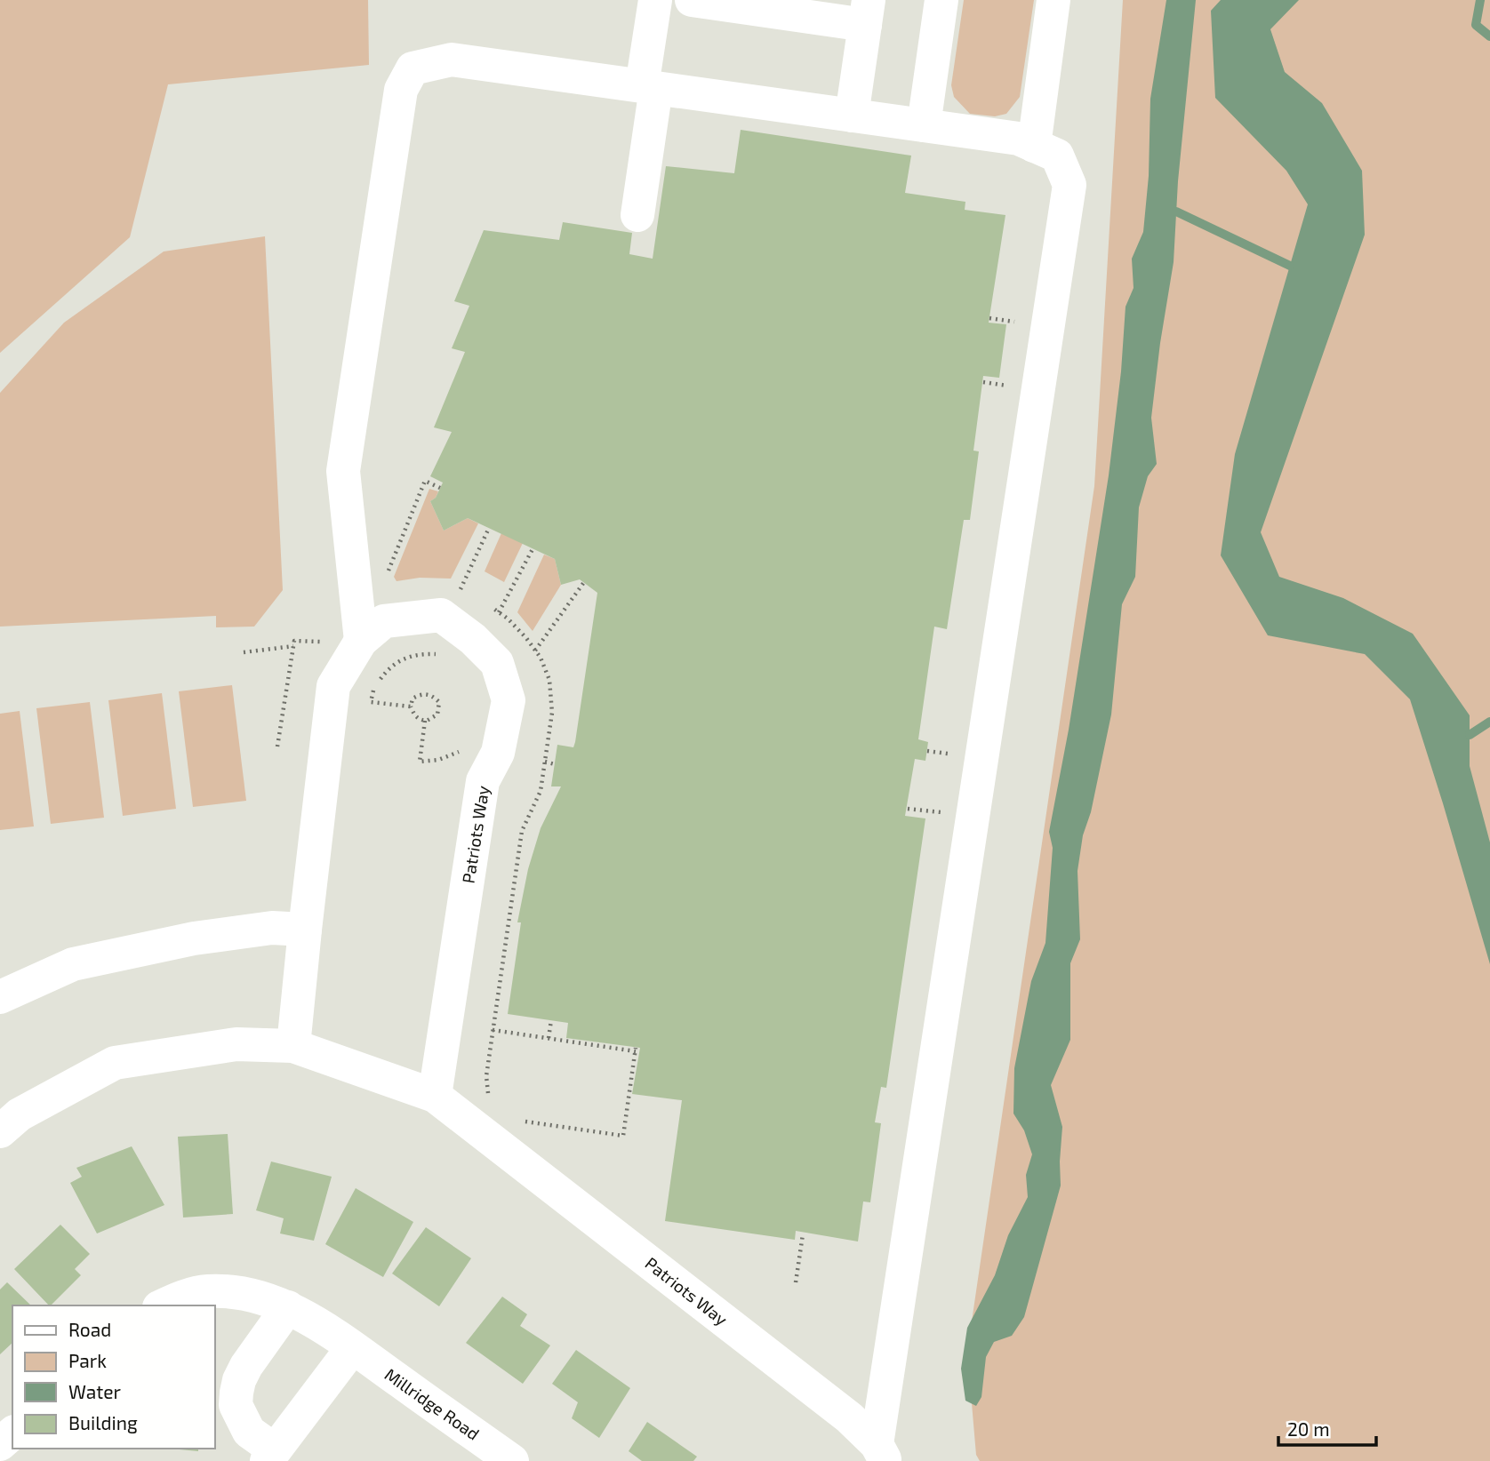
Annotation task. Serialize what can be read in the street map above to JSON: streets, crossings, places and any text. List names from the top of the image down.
{
  "streets": {
    "street": ["Patriots Way", "Millridge Road"]
  },
  "legend": [
    "Road",
    "Park",
    "Water",
    "Building"
  ],
  "scale_bar": "20 m"
}
